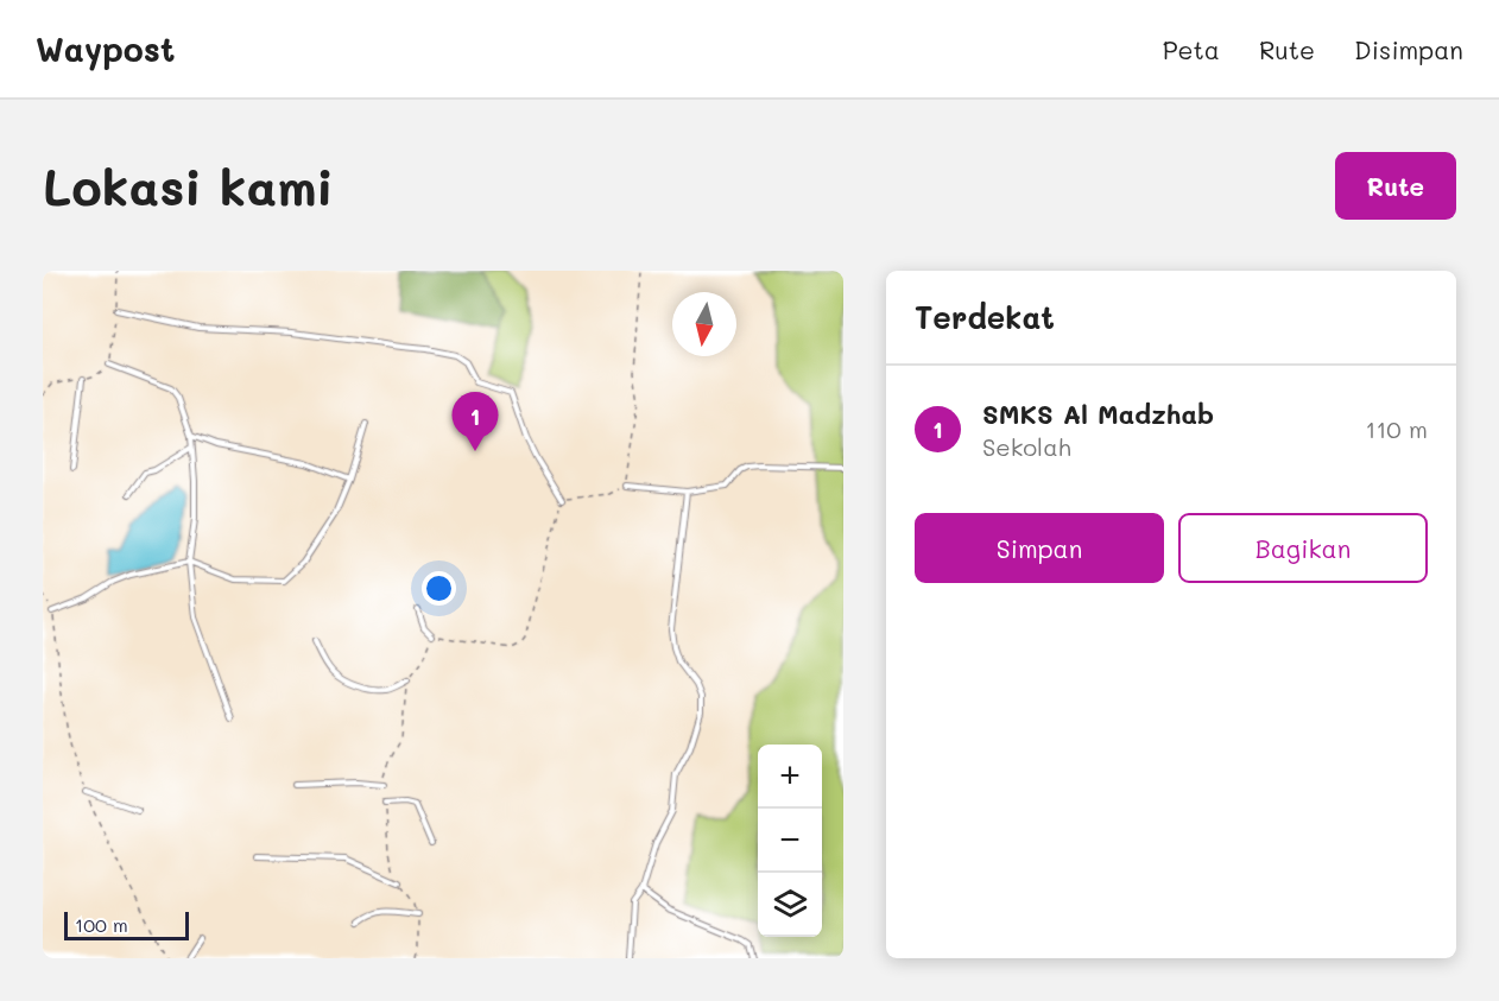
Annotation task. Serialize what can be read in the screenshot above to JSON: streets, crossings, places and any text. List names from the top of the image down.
{
  "scale_bar": "100 m",
  "north": "bottom",
  "page": {
    "header": "Waypost",
    "nav": ["Peta", "Rute", "Disimpan"],
    "buttons": [
      "Rute",
      ["Simpan", "Bagikan"]
    ],
    "title": "Lokasi kami",
    "heading": "Terdekat",
    "list": [
      {
        "mark": "1",
        "name": "SMKS Al Madzhab",
        "note": "Sekolah",
        "value": "110 m"
      }
    ],
    "pins": "1",
    "map_buttons": ["+", "−"],
    "scale": "100 m"
  }
}
